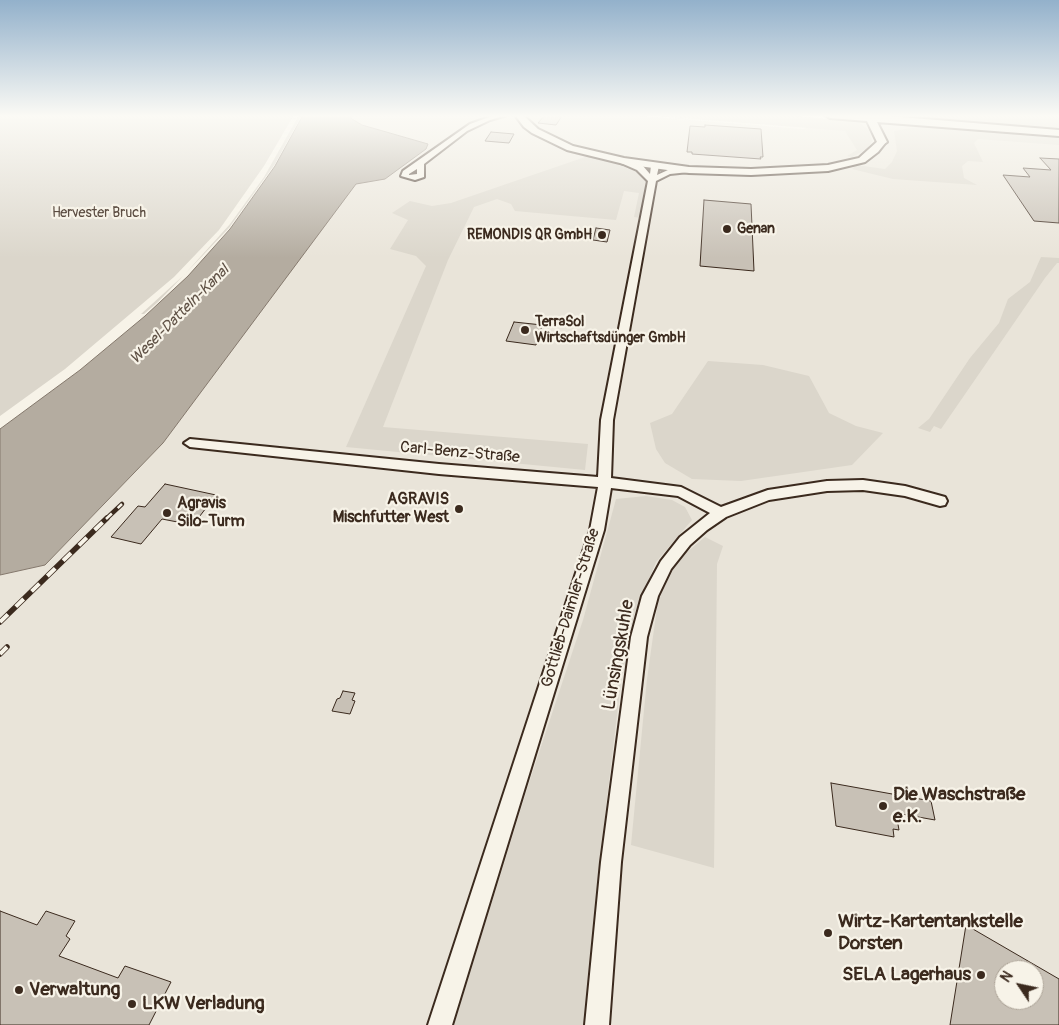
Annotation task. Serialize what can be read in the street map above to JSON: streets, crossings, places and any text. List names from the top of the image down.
{
  "streets": {
    "street": ["Carl-Benz-Straße", "Gottlieb-Daimler-Straße", "Lünsingskuhle"]
  },
  "crossings": [
    ["Carl-Benz-Straße", "Gottlieb-Daimler-Straße"],
    ["Carl-Benz-Straße", "Lünsingskuhle"]
  ],
  "water": ["Wesel-Datteln-Kanal"],
  "parks": ["Hervester Bruch"],
  "places": [
    "Genan",
    "REMONDIS QR GmbH",
    "TerraSol Wirtschaftsdünger GmbH",
    "AGRAVIS Mischfutter West",
    "Agravis Silo-Turm",
    "Die Waschstraße e.K.",
    "Wirtz-Kartentankstelle Dorsten",
    "SELA Lagerhaus",
    "Verwaltung",
    "LKW Verladung"
  ],
  "north": "top left"
}
